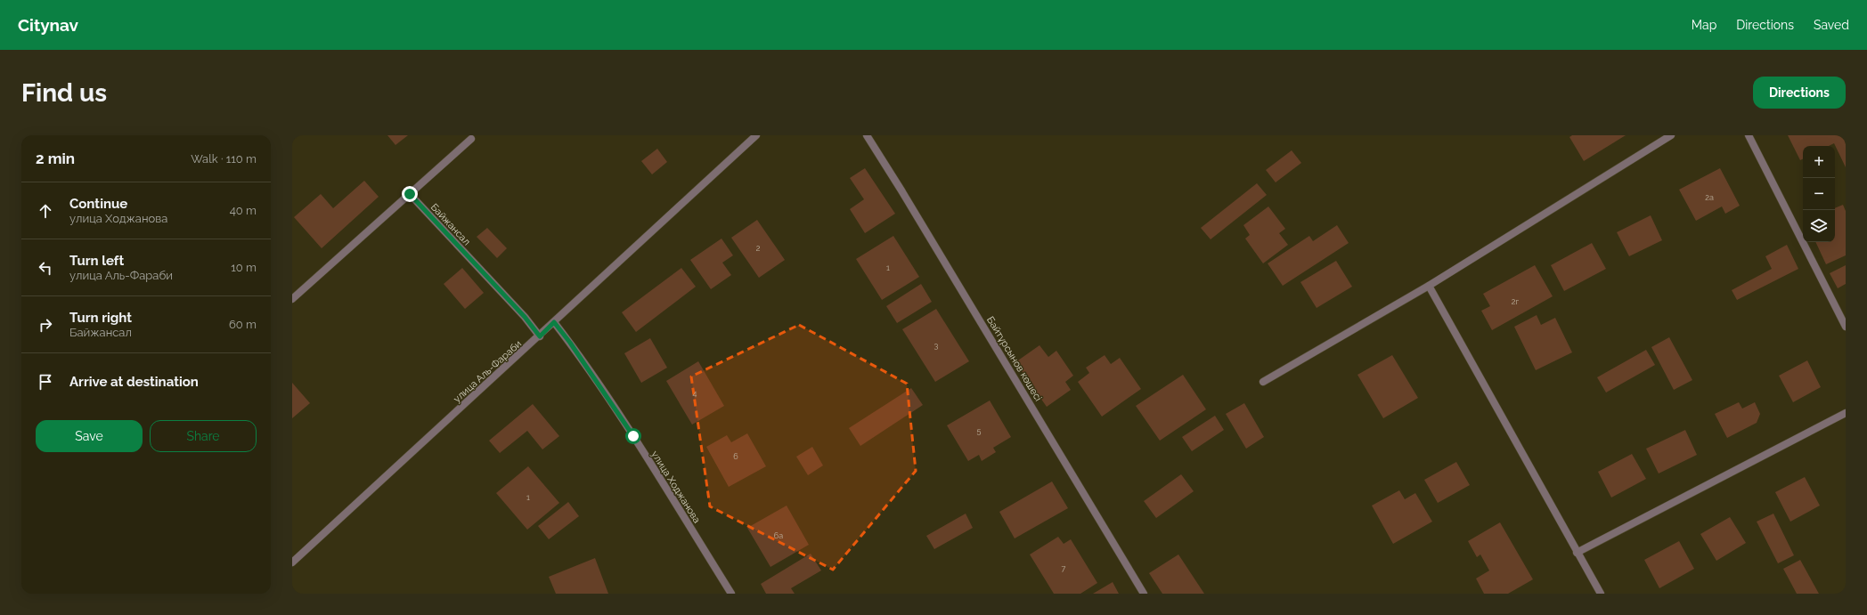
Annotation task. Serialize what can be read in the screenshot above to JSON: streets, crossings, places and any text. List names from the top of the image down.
{
  "streets": {
    "street": [
      "Байжансал",
      "Байтұрсынов көшесі",
      "улица Аль-Фараби",
      "улица Ходжанова"
    ]
  },
  "crossings": [
    ["Байжансал", "улица Аль-Фараби"],
    ["улица Аль-Фараби", "улица Ходжанова"]
  ],
  "house_numbers": [
    "2а",
    "2",
    "1",
    "2г",
    "3",
    "4",
    "5",
    "6",
    "1",
    "6а",
    "7"
  ],
  "page": {
    "header": "Citynav",
    "nav": ["Map", "Directions", "Saved"],
    "buttons": [
      "Directions",
      ["Save", "Share"]
    ],
    "title": "Find us",
    "heading": ["2 min", "Walk · 110 m"],
    "map_buttons": ["+", "−"],
    "list": [
      ["Continue", "улица Ходжанова", "40 m"],
      ["Turn left", "улица Аль-Фараби", "10 m"],
      ["Turn right", "Байжансал", "60 m"],
      "Arrive at destination"
    ]
  }
}
